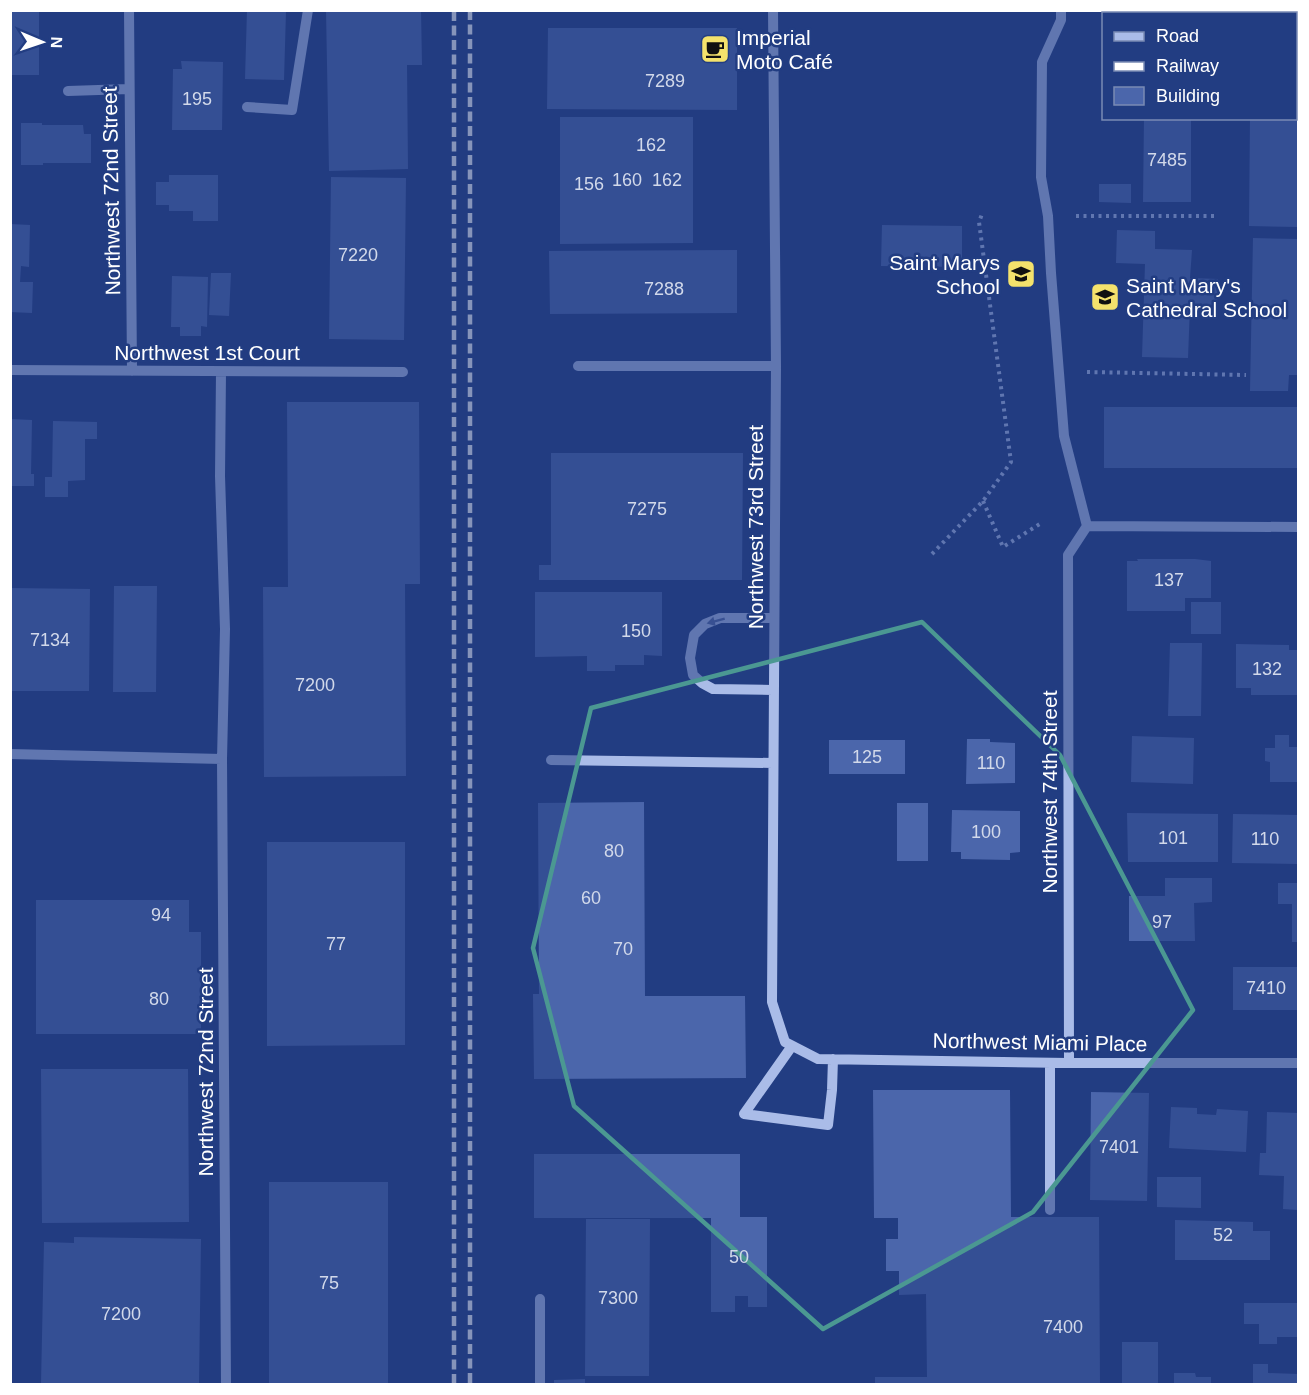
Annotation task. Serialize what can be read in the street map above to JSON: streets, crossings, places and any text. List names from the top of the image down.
{
  "streets": {
    "street": [
      "Northwest 72nd Street",
      "Northwest 1st Court",
      "Northwest 73rd Street",
      "Northwest 74th Street",
      "Northwest Miami Place"
    ]
  },
  "crossings": [
    ["Northwest 72nd Street", "Northwest 1st Court"],
    ["Northwest 73rd Street", "Northwest Miami Place"],
    ["Northwest 74th Street", "Northwest Miami Place"]
  ],
  "places": {
    "cafe": ["Imperial Moto Café"],
    "school or university": ["Saint Marys School", "Saint Mary's Cathedral School"]
  },
  "house_numbers": [
    "7289",
    "195",
    "162",
    "7485",
    "160",
    "162",
    "156",
    "7220",
    "7288",
    "7275",
    "137",
    "150",
    "7134",
    "132",
    "7200",
    "125",
    "110",
    "100",
    "101",
    "110",
    "80",
    "60",
    "94",
    "97",
    "77",
    "70",
    "7410",
    "80",
    "7401",
    "52",
    "50",
    "75",
    "7300",
    "7200",
    "7400"
  ],
  "legend": ["Road", "Railway", "Building"],
  "north": "right"
}
